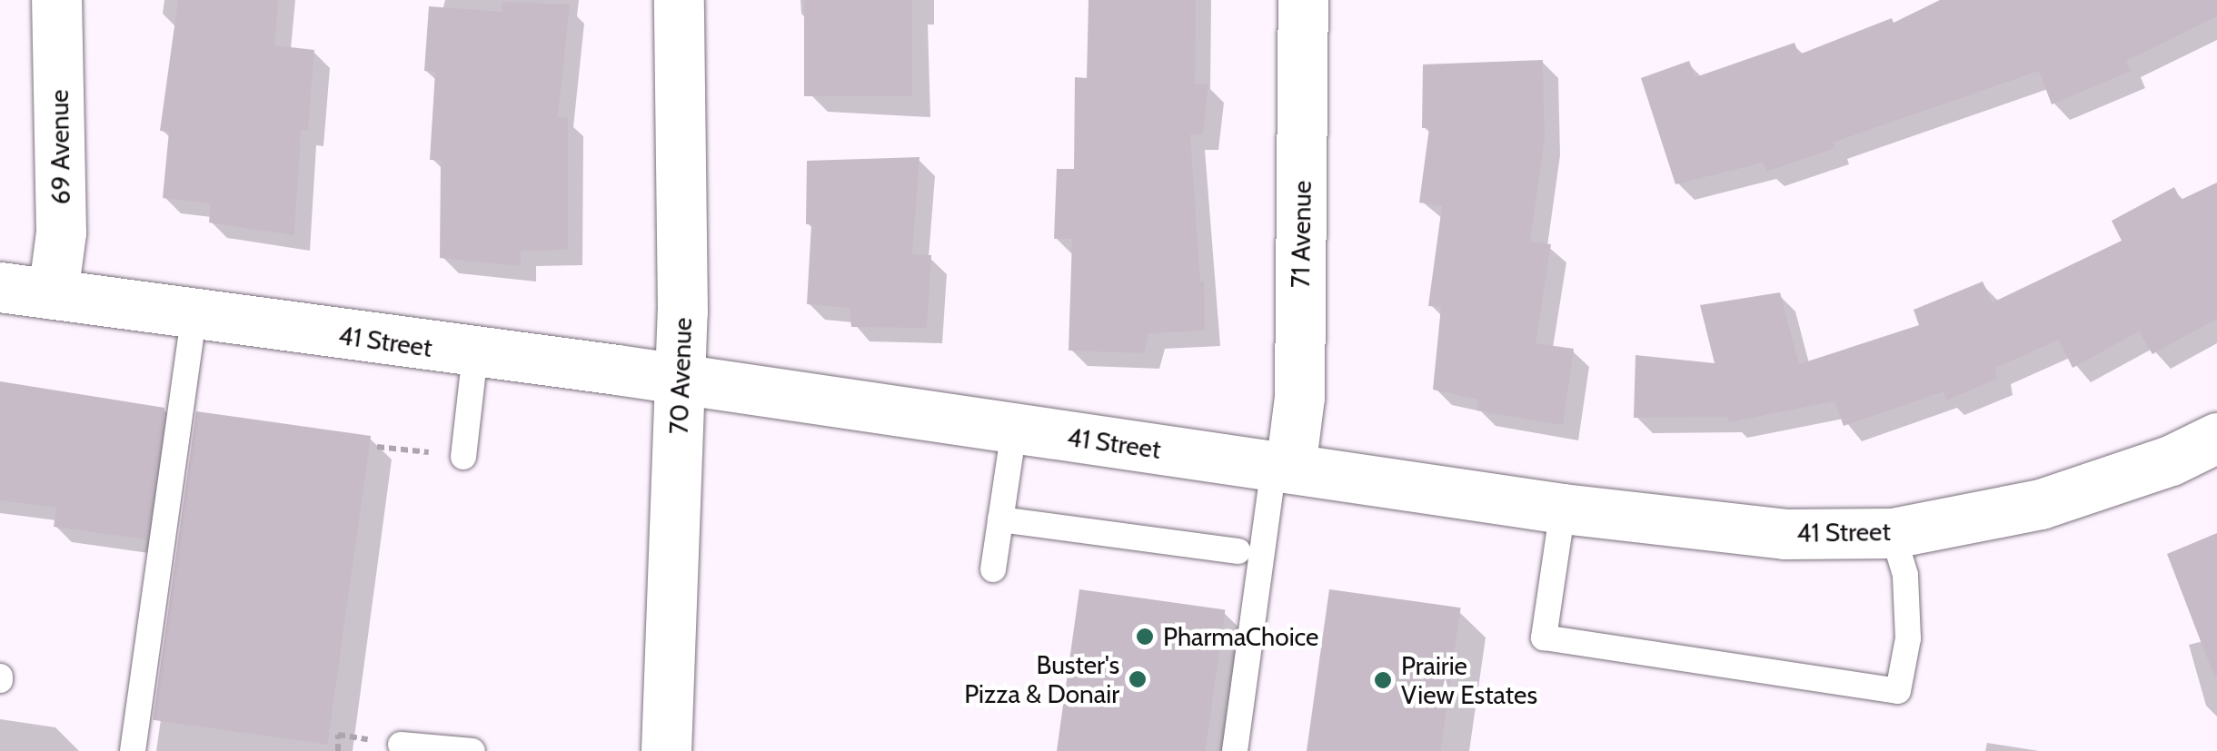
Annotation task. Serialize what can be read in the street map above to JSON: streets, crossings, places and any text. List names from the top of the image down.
{
  "streets": {
    "street": [
      "69 Avenue",
      "71 Avenue",
      "41 Street",
      "70 Avenue"
    ]
  },
  "crossings": [
    ["69 Avenue", "41 Street"],
    ["71 Avenue", "41 Street"],
    ["41 Street", "70 Avenue"]
  ],
  "places": ["PharmaChoice", "Buster's Pizza & Donair", "Prairie View Estates"]
}
